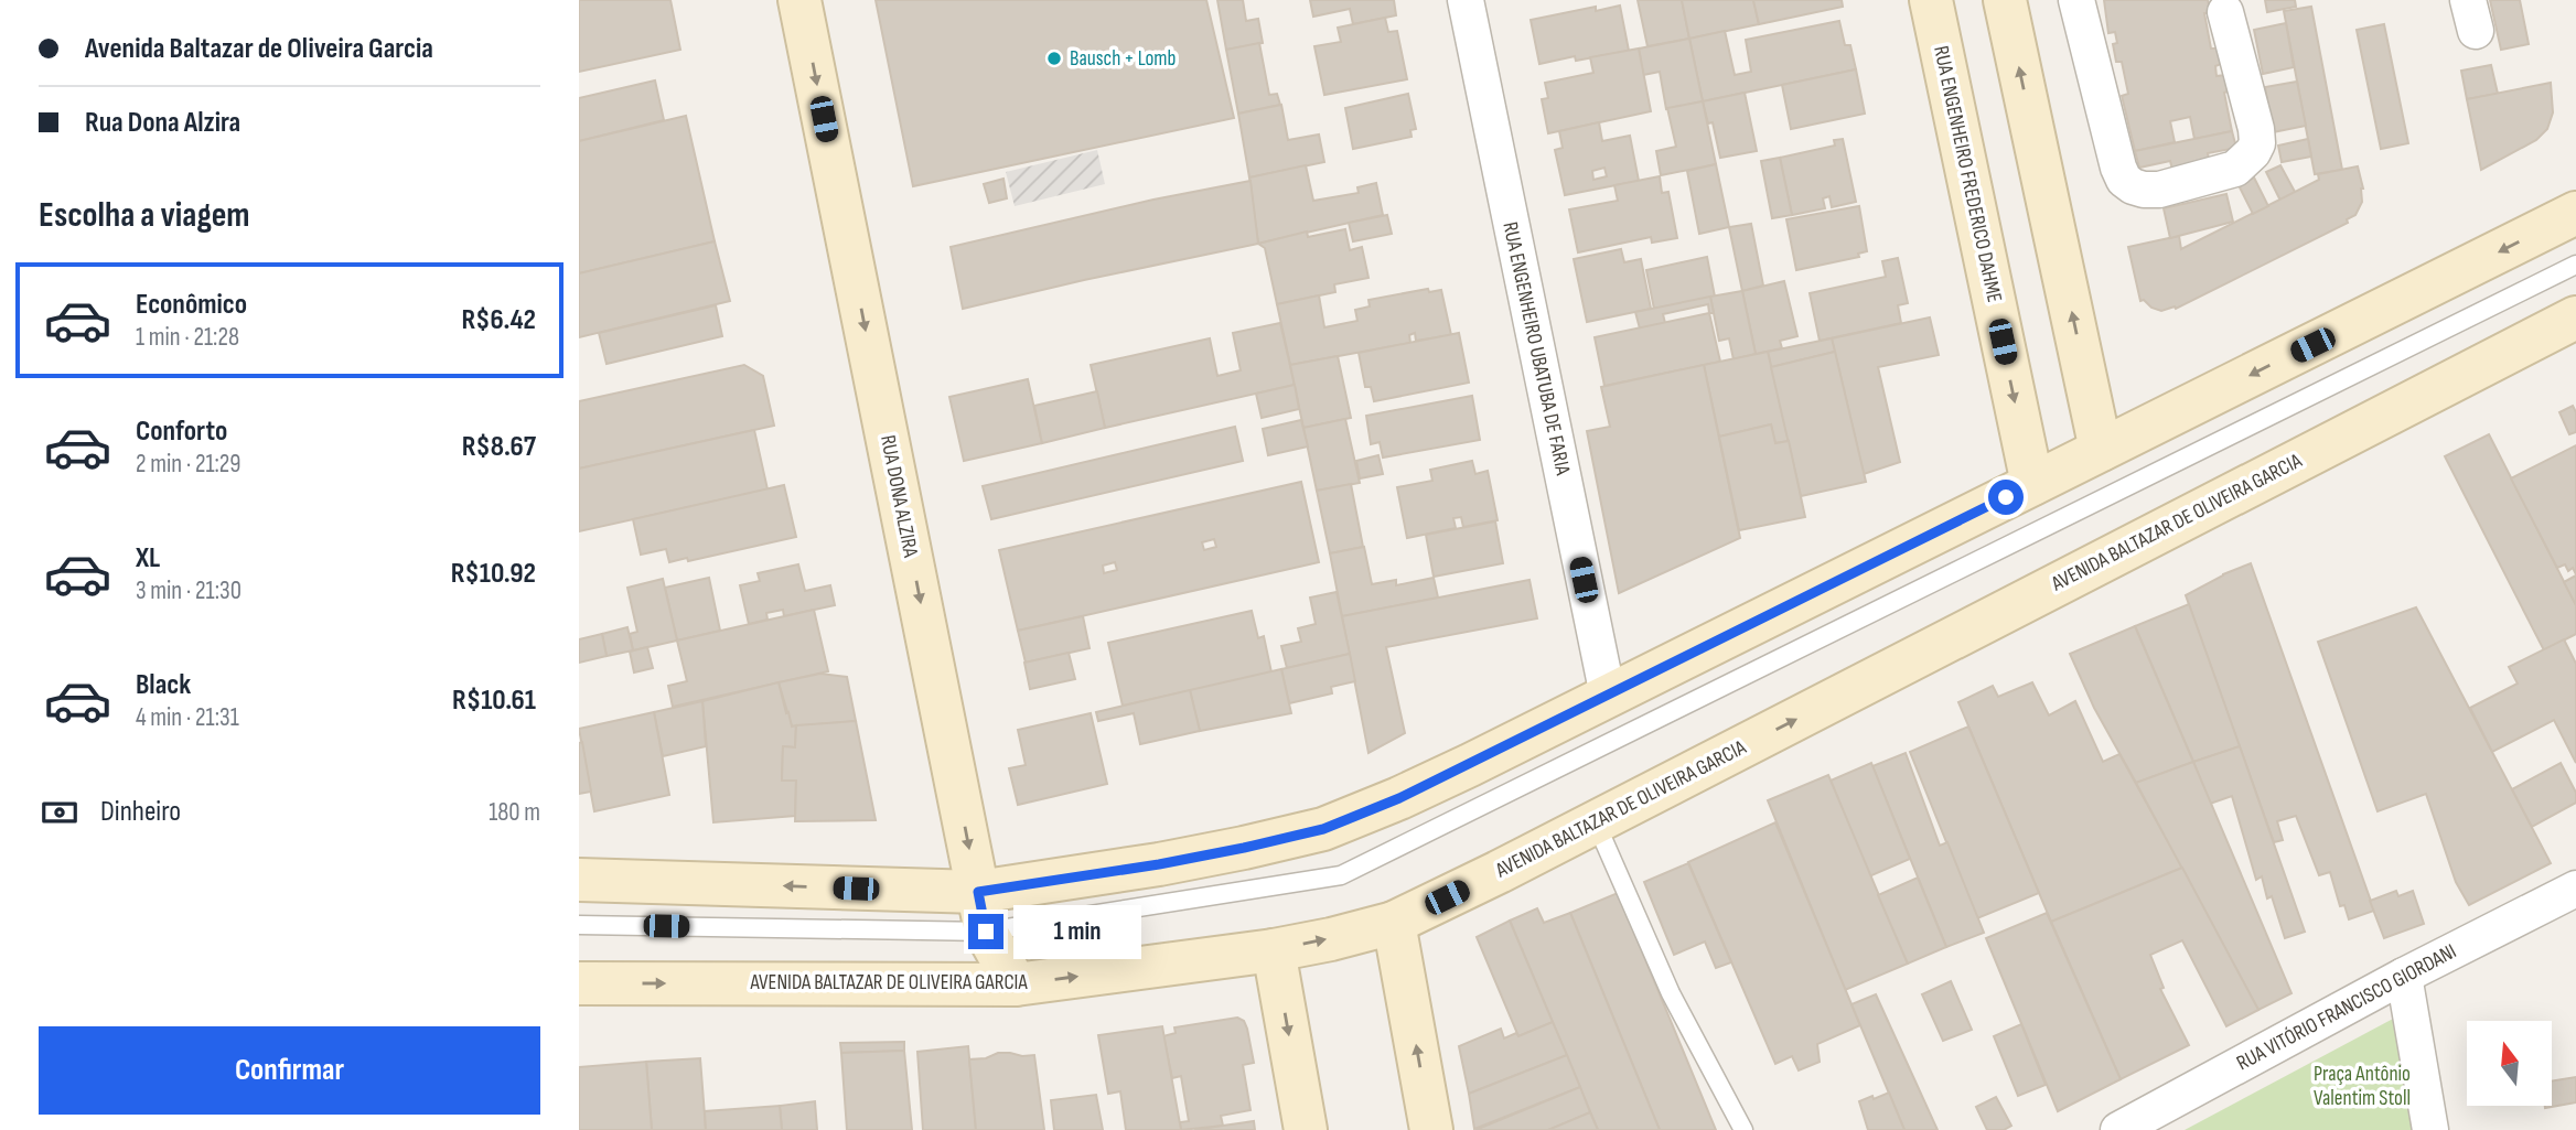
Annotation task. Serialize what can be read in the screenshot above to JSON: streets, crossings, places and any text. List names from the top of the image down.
{
  "streets": {
    "main road": ["RUA ENGENHEIRO FREDERICO DAHME", "RUA DONA ALZIRA", "AVENIDA BALTAZAR DE OLIVEIRA GARCIA"],
    "street": ["RUA ENGENHEIRO UBATUBA DE FARIA", "RUA VITÓRIO FRANCISCO GIORDANI"]
  },
  "crossings": [
    ["RUA DONA ALZIRA", "AVENIDA BALTAZAR DE OLIVEIRA GARCIA"]
  ],
  "one_way": ["RUA DONA ALZIRA"],
  "parks": ["Praça Antônio Valentim Stoll"],
  "places": ["Bausch + Lomb"],
  "north": "top",
  "page": {
    "banner": ["Avenida Baltazar de Oliveira Garcia", "Rua Dona Alzira"],
    "heading": "Escolha a viagem",
    "list": [
      {
        "name": "Econômico",
        "note": "1 min · 21:28",
        "value": "R$6.42"
      },
      {
        "name": "Conforto",
        "note": "2 min · 21:29",
        "value": "R$8.67"
      },
      {
        "name": "XL",
        "note": "3 min · 21:30",
        "value": "R$10.92"
      },
      {
        "name": "Black",
        "note": "4 min · 21:31",
        "value": "R$10.61"
      }
    ],
    "pay": ["Dinheiro", "180 m"],
    "bubble": "1 min",
    "buttons": "Confirmar"
  }
}
